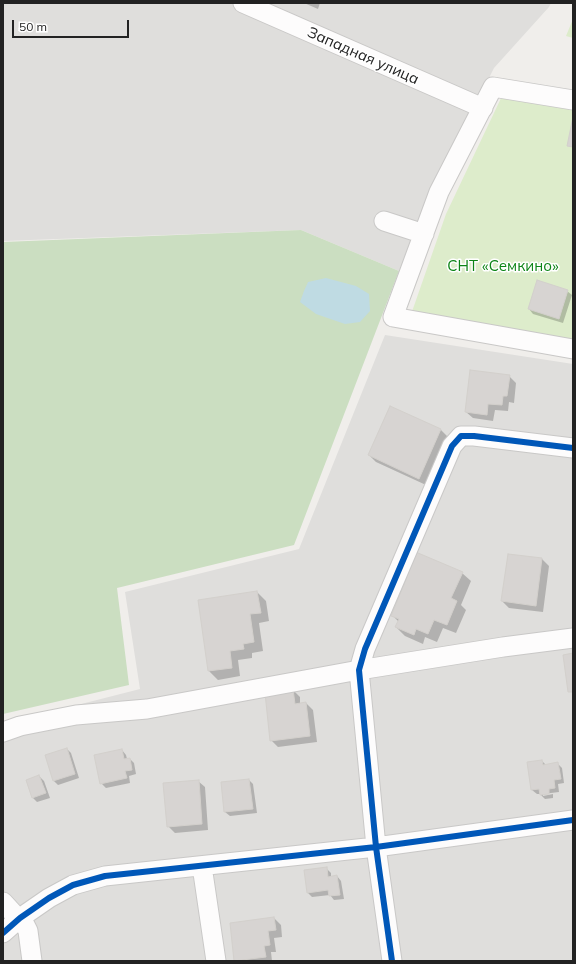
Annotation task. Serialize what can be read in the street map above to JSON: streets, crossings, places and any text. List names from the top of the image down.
{
  "streets": {
    "street": ["Западная улица"]
  },
  "parks": ["СНТ «Семкино»"],
  "scale_bar": "50 m"
}
